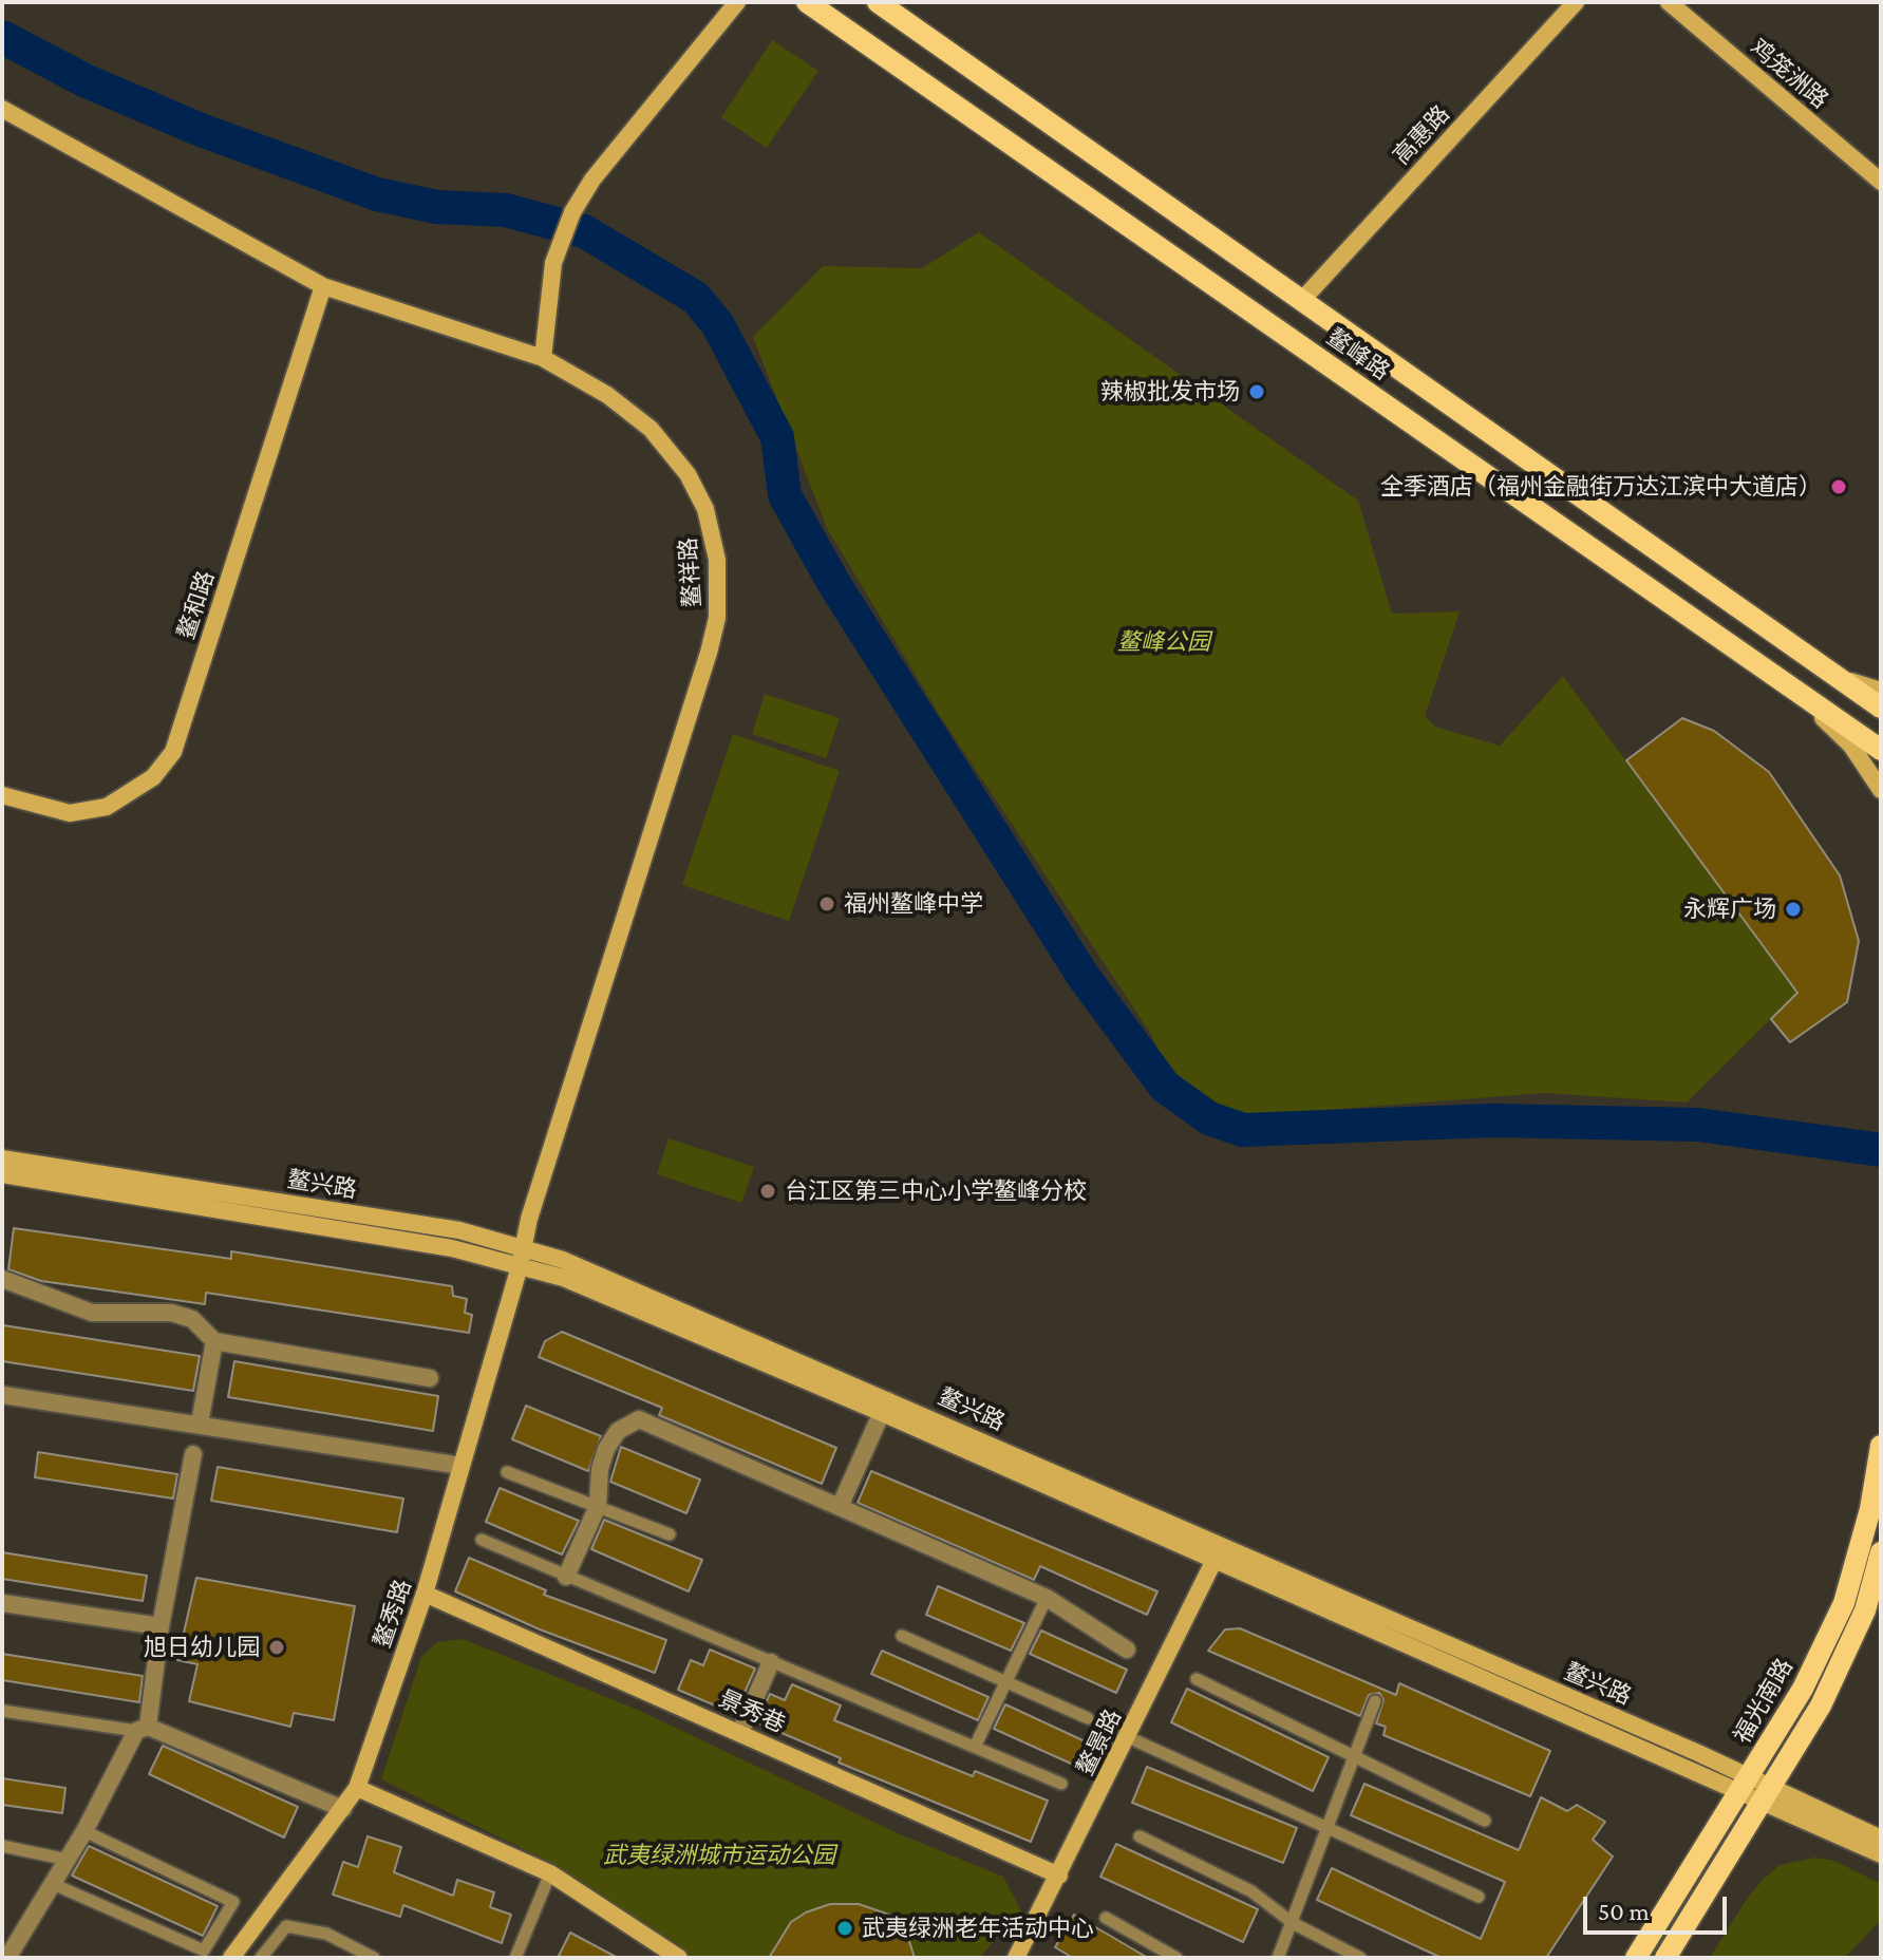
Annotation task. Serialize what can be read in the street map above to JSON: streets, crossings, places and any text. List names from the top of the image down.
{
  "streets": {
    "main road": ["鳌峰路", "福光南路"],
    "street": [
      "鸡笼洲路",
      "高惠路",
      "鳌祥路",
      "鳌和路",
      "鳌兴路",
      "鳌秀路",
      "景秀巷",
      "鳌景路"
    ]
  },
  "crossings": [
    ["高惠路", "鳌峰路"],
    ["鳌祥路", "鳌和路"],
    ["鳌祥路", "鳌兴路"],
    ["鳌祥路", "鳌秀路"],
    ["鳌兴路", "鳌秀路"],
    ["鳌兴路", "福光南路"],
    ["鳌兴路", "鳌景路"],
    ["鳌秀路", "景秀巷"],
    ["景秀巷", "鳌景路"]
  ],
  "parks": ["鳌峰公园", "武夷绿洲城市运动公园"],
  "places": [
    "辣椒批发市场",
    "全季酒店（福州金融街万达江滨中大道店）",
    "福州鳌峰中学",
    "永辉广场",
    "台江区第三中心小学鳌峰分校",
    "旭日幼儿园",
    "武夷绿洲老年活动中心"
  ],
  "scale_bar": "50 m"
}
